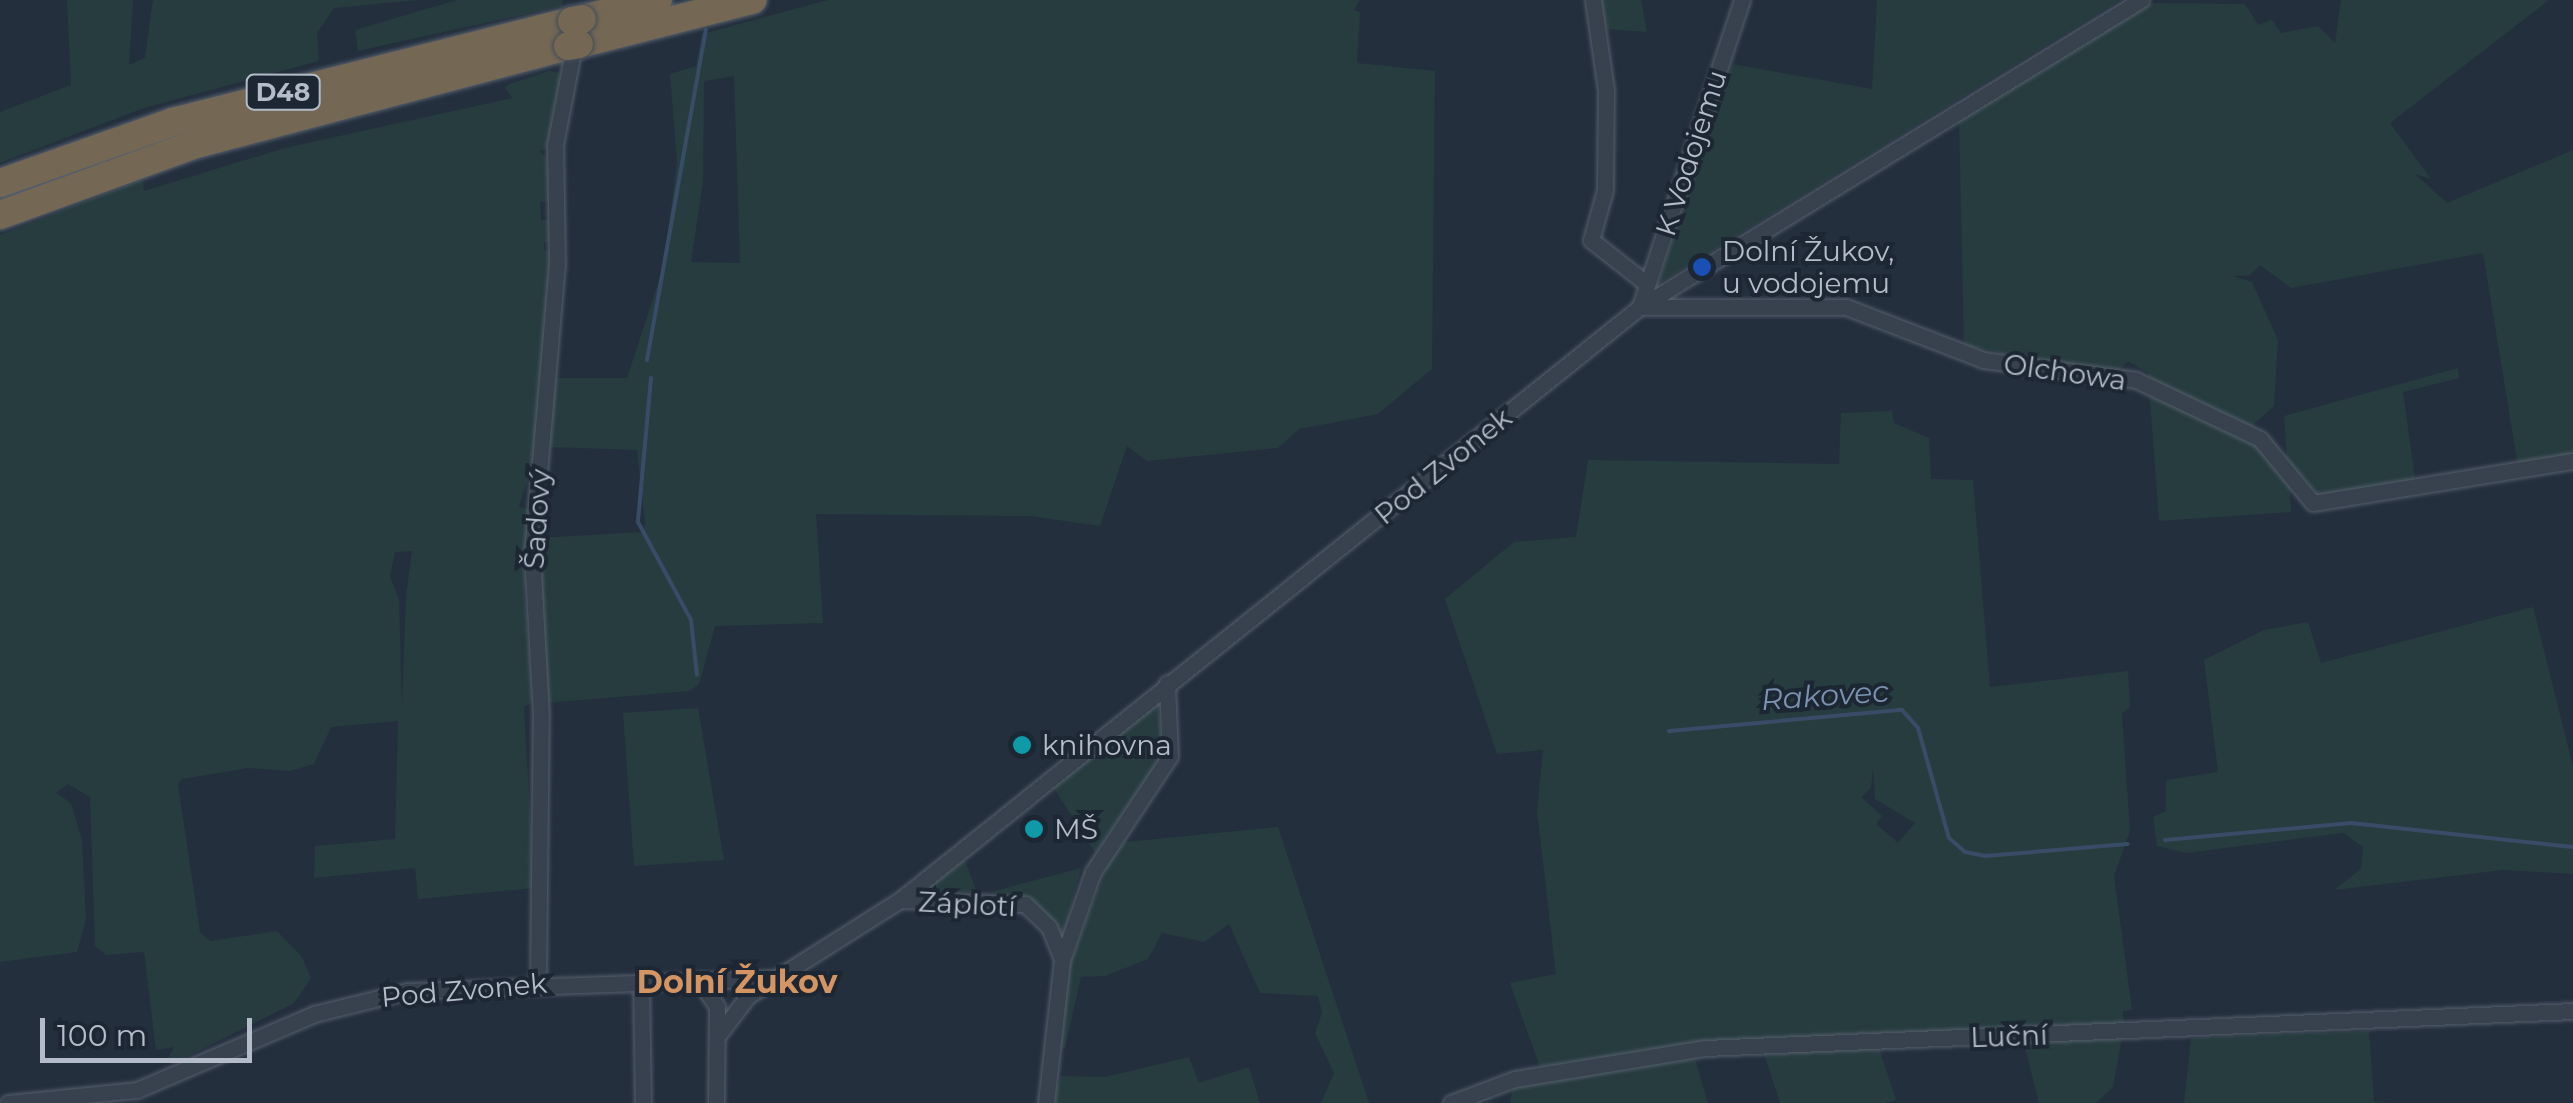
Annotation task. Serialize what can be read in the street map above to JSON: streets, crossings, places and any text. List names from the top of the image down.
{
  "streets": {
    "highway": ["D48"],
    "street": [
      "K Vodojemu",
      "Olchowa",
      "Pod Zvonek",
      "Šadový",
      "Záplotí",
      "Luční"
    ]
  },
  "crossings": [
    ["D48", "Šadový"],
    ["K Vodojemu", "Olchowa"],
    ["K Vodojemu", "Pod Zvonek"],
    ["Olchowa", "Pod Zvonek"],
    ["Pod Zvonek", "Šadový"],
    ["Pod Zvonek", "Záplotí"]
  ],
  "districts": ["Dolní Žukov"],
  "water": ["Rakovec"],
  "places": ["Dolní Žukov, u vodojemu", "knihovna", "MŠ"],
  "scale_bar": "100 m"
}
